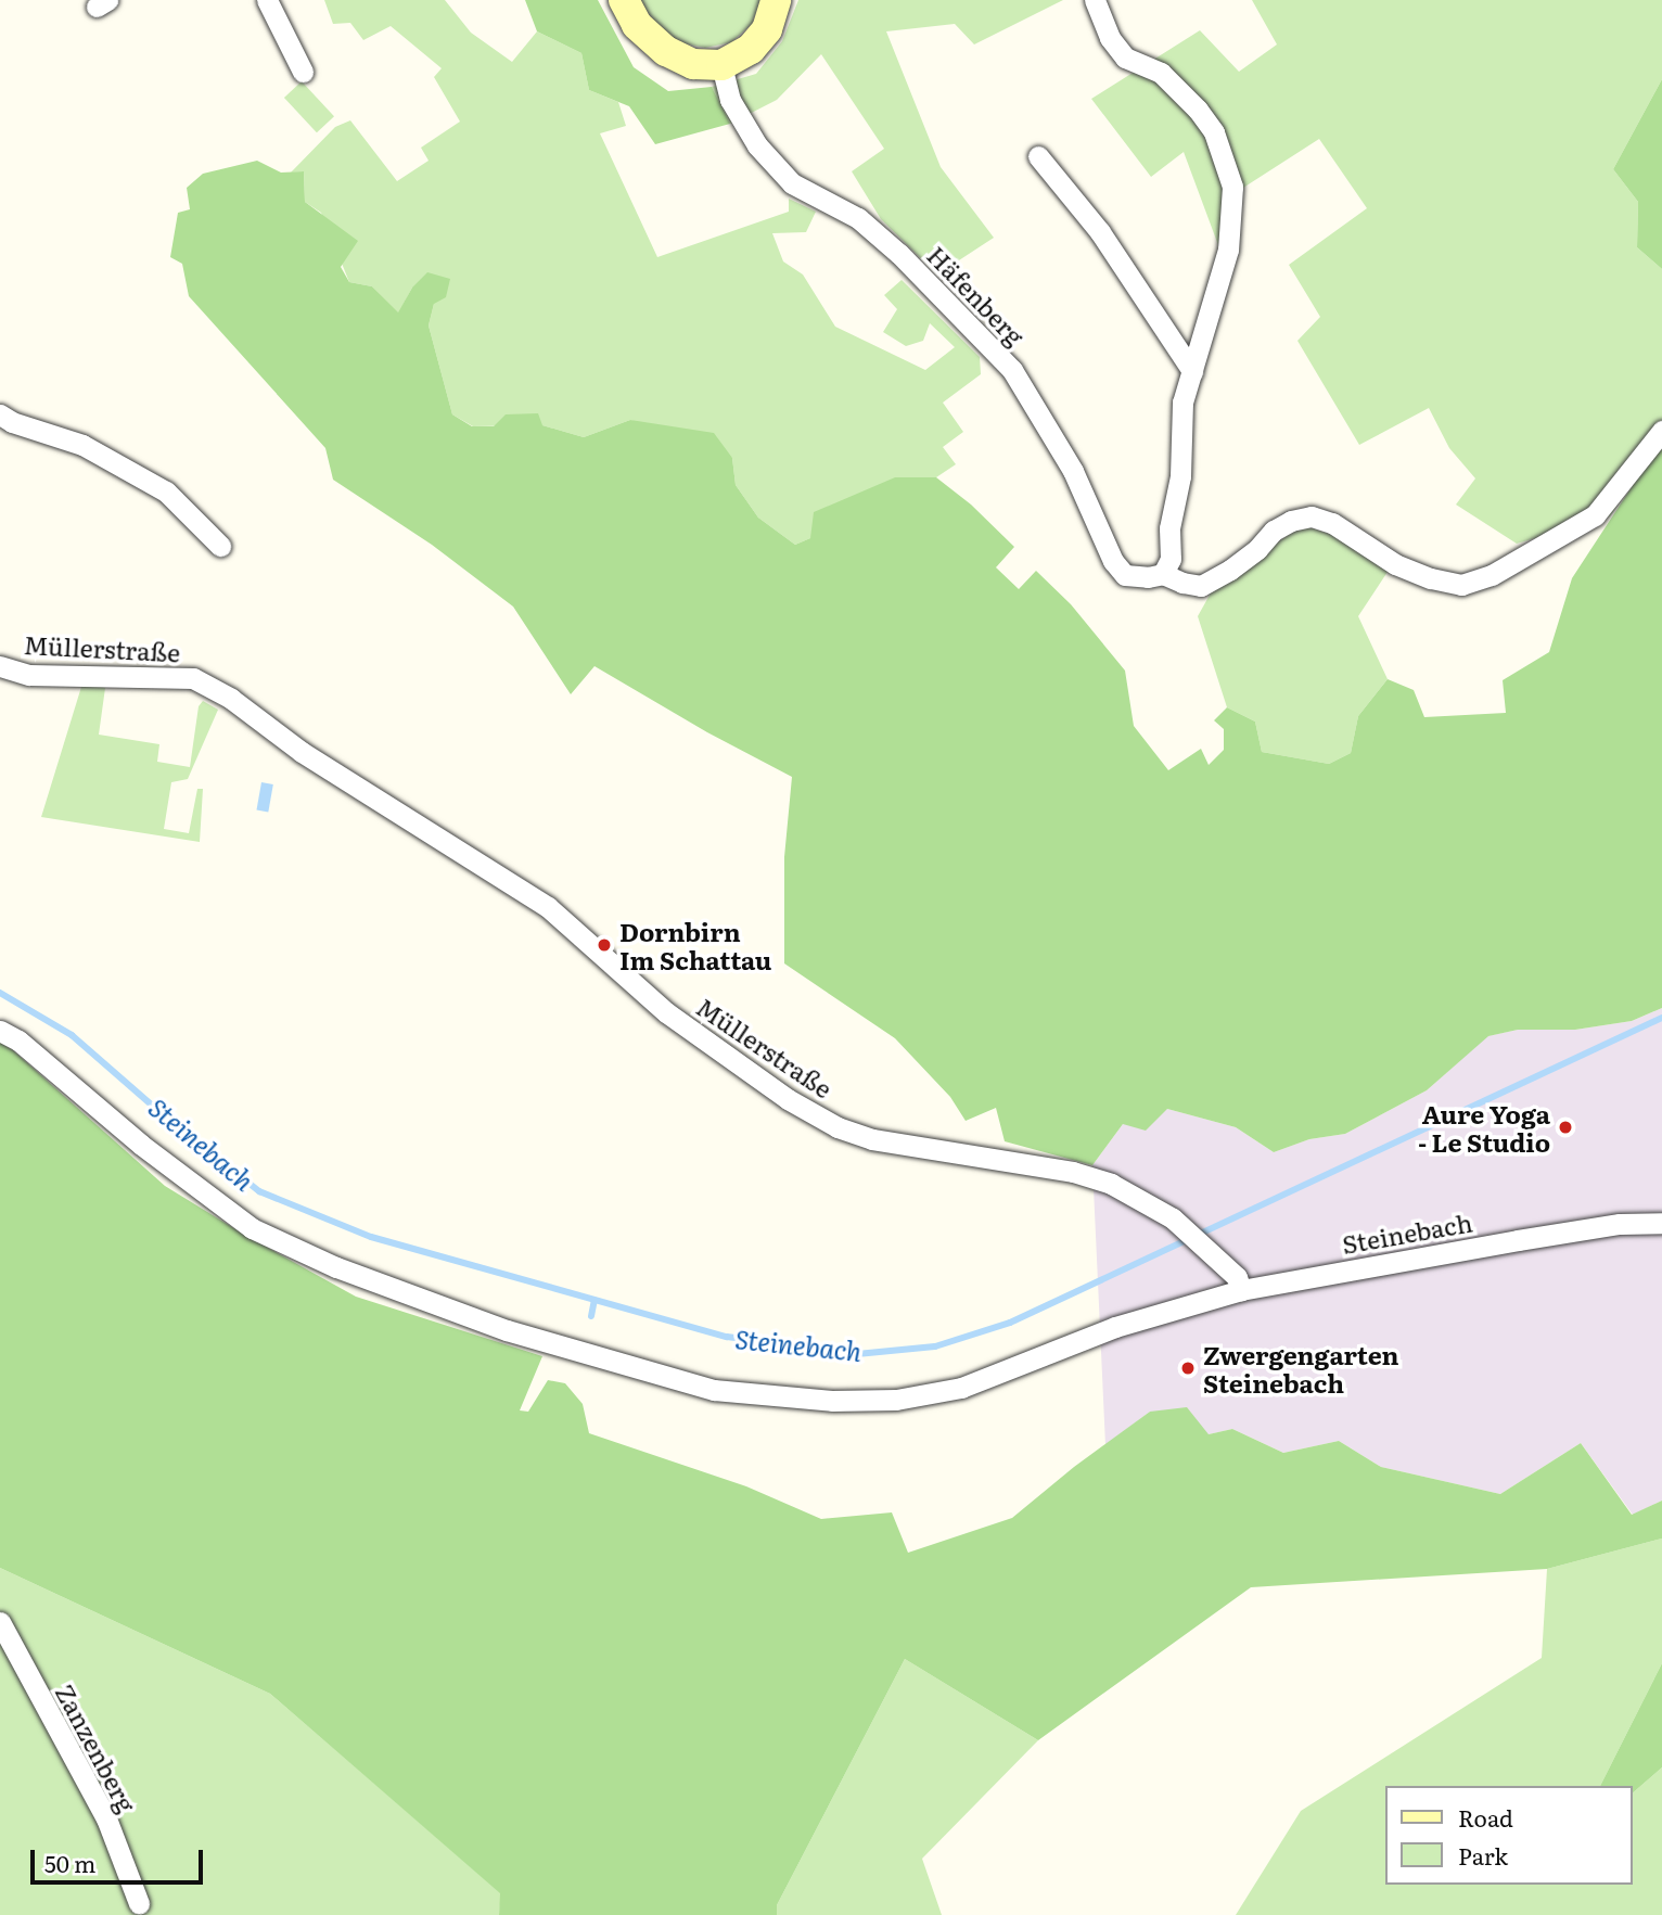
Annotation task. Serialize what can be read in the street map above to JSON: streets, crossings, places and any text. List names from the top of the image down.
{
  "streets": {
    "street": [
      "Häfenberg",
      "Müllerstraße",
      "Steinebach",
      "Zanzenberg"
    ]
  },
  "crossings": [
    ["Müllerstraße", "Steinebach"]
  ],
  "water": ["Steinebach"],
  "places": ["Dornbirn Im Schattau", "Aure Yoga - Le Studio", "Zwergengarten Steinebach"],
  "legend": ["Road", "Park"],
  "scale_bar": "50 m"
}
